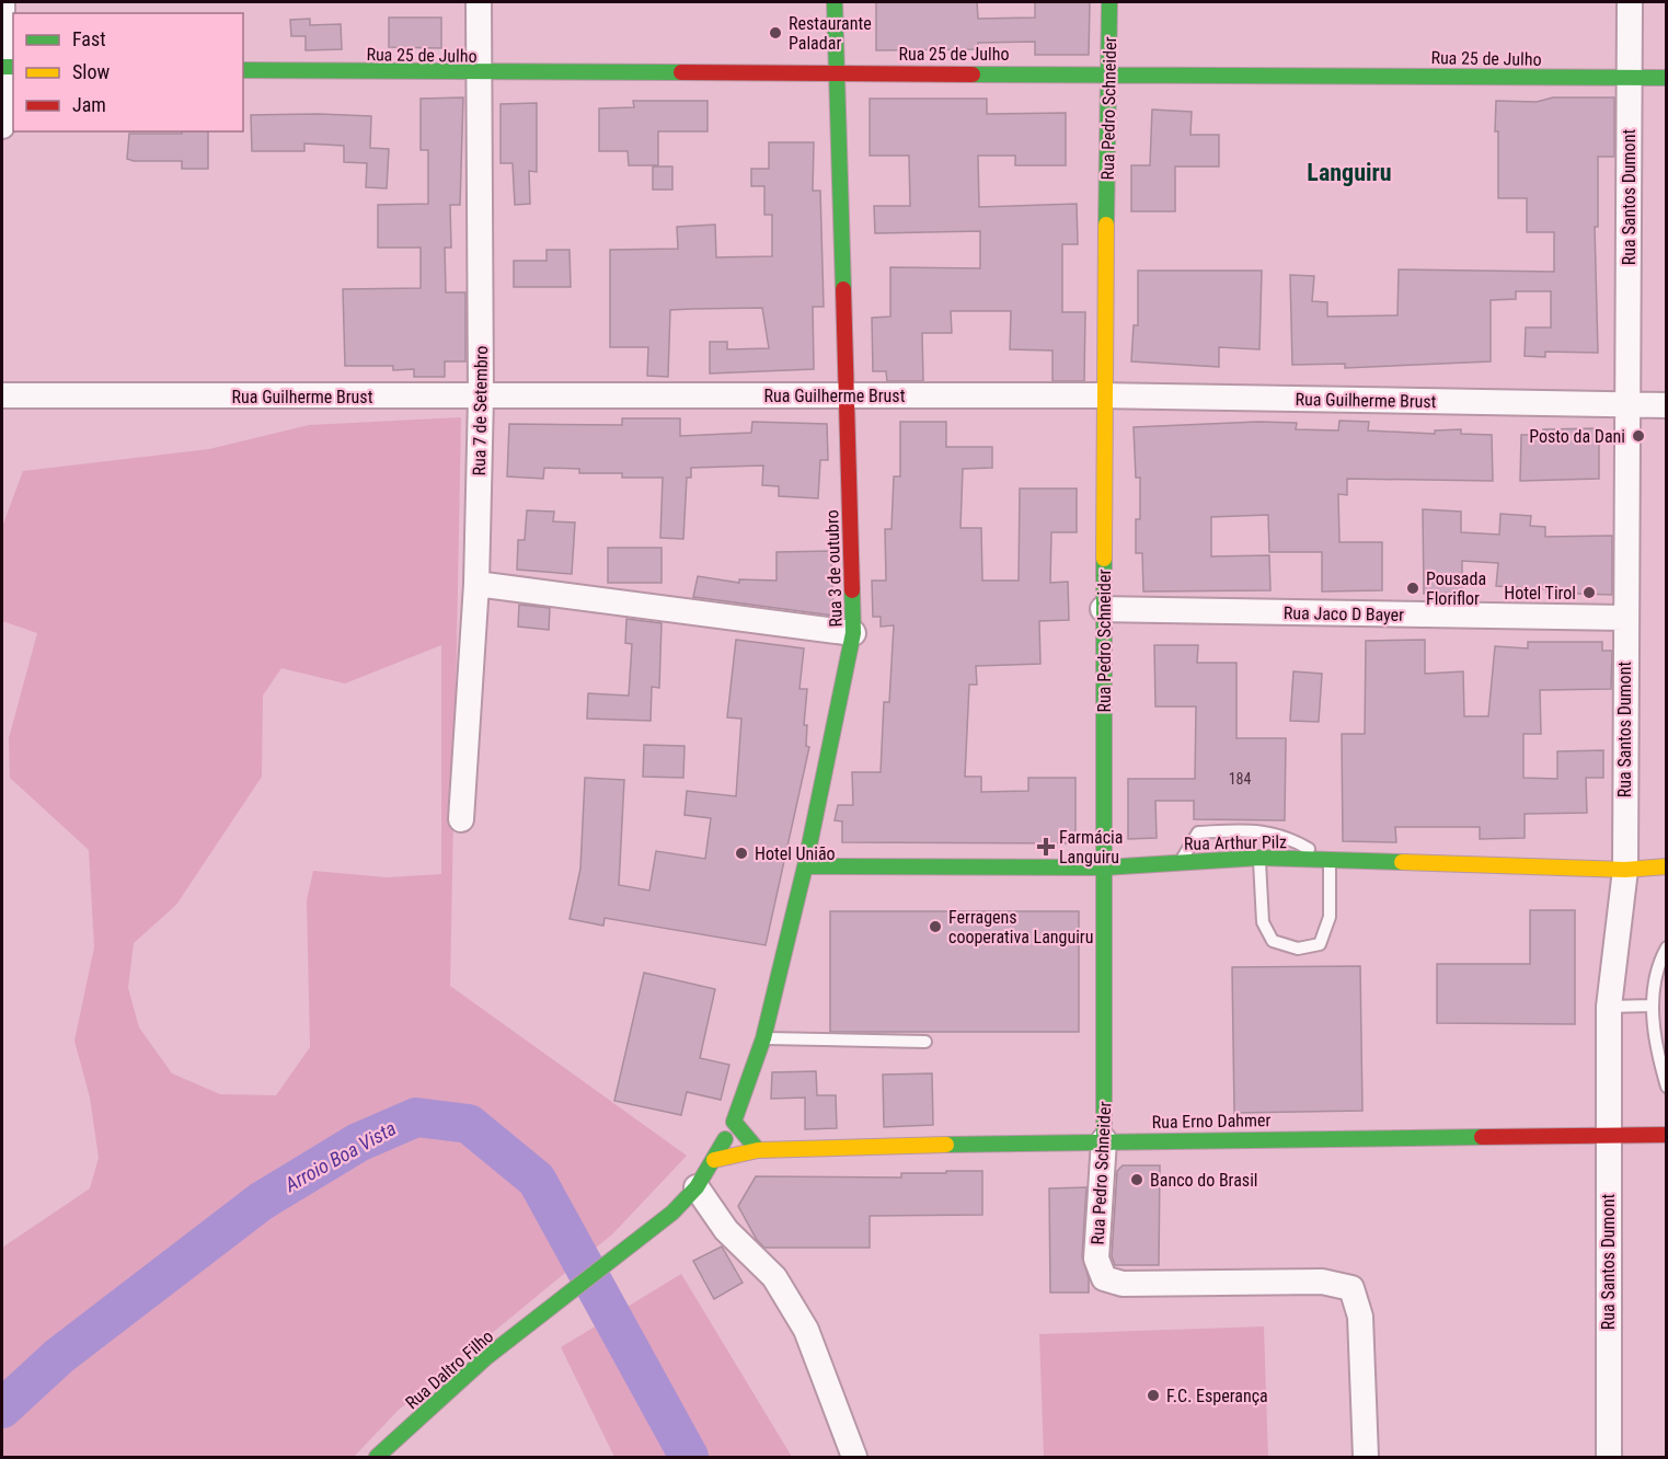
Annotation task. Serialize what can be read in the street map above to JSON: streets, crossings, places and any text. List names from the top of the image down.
{
  "streets": {
    "main road": [
      "Rua 25 de Julho",
      "Rua Pedro Schneider",
      "Rua 3 de outubro",
      "Rua Arthur Pilz",
      "Rua Erno Dahmer",
      "Rua Daltro Filho"
    ],
    "street": [
      "Rua Santos Dumont",
      "Rua Guilherme Brust",
      "Rua 7 de Setembro",
      "Rua Jaco D Bayer"
    ]
  },
  "crossings": [
    ["Rua 25 de Julho", "Rua Pedro Schneider"],
    ["Rua 25 de Julho", "Rua Santos Dumont"],
    ["Rua 25 de Julho", "Rua 7 de Setembro"],
    ["Rua 25 de Julho", "Rua 3 de outubro"],
    ["Rua Pedro Schneider", "Rua Guilherme Brust"],
    ["Rua Pedro Schneider", "Rua Jaco D Bayer"],
    ["Rua Pedro Schneider", "Rua Arthur Pilz"],
    ["Rua Pedro Schneider", "Rua Erno Dahmer"],
    ["Rua Santos Dumont", "Rua Guilherme Brust"],
    ["Rua Santos Dumont", "Rua Jaco D Bayer"],
    ["Rua Santos Dumont", "Rua Arthur Pilz"],
    ["Rua Santos Dumont", "Rua Erno Dahmer"],
    ["Rua Guilherme Brust", "Rua 7 de Setembro"],
    ["Rua Guilherme Brust", "Rua 3 de outubro"],
    ["Rua 3 de outubro", "Rua Arthur Pilz"],
    ["Rua 3 de outubro", "Rua Erno Dahmer"],
    ["Rua 3 de outubro", "Rua Daltro Filho"]
  ],
  "districts": ["Languiru"],
  "water": ["Arroio Boa Vista"],
  "places": {
    "other": [
      "Restaurante Paladar",
      "Posto da Dani",
      "Pousada Floriflor",
      "Hotel Tirol",
      "Hotel União",
      "Ferragens cooperativa Languiru",
      "Banco do Brasil",
      "F.C. Esperança"
    ],
    "health": ["Farmácia Languiru"]
  },
  "house_numbers": ["184"],
  "legend": ["Fast", "Slow", "Jam"]
}
